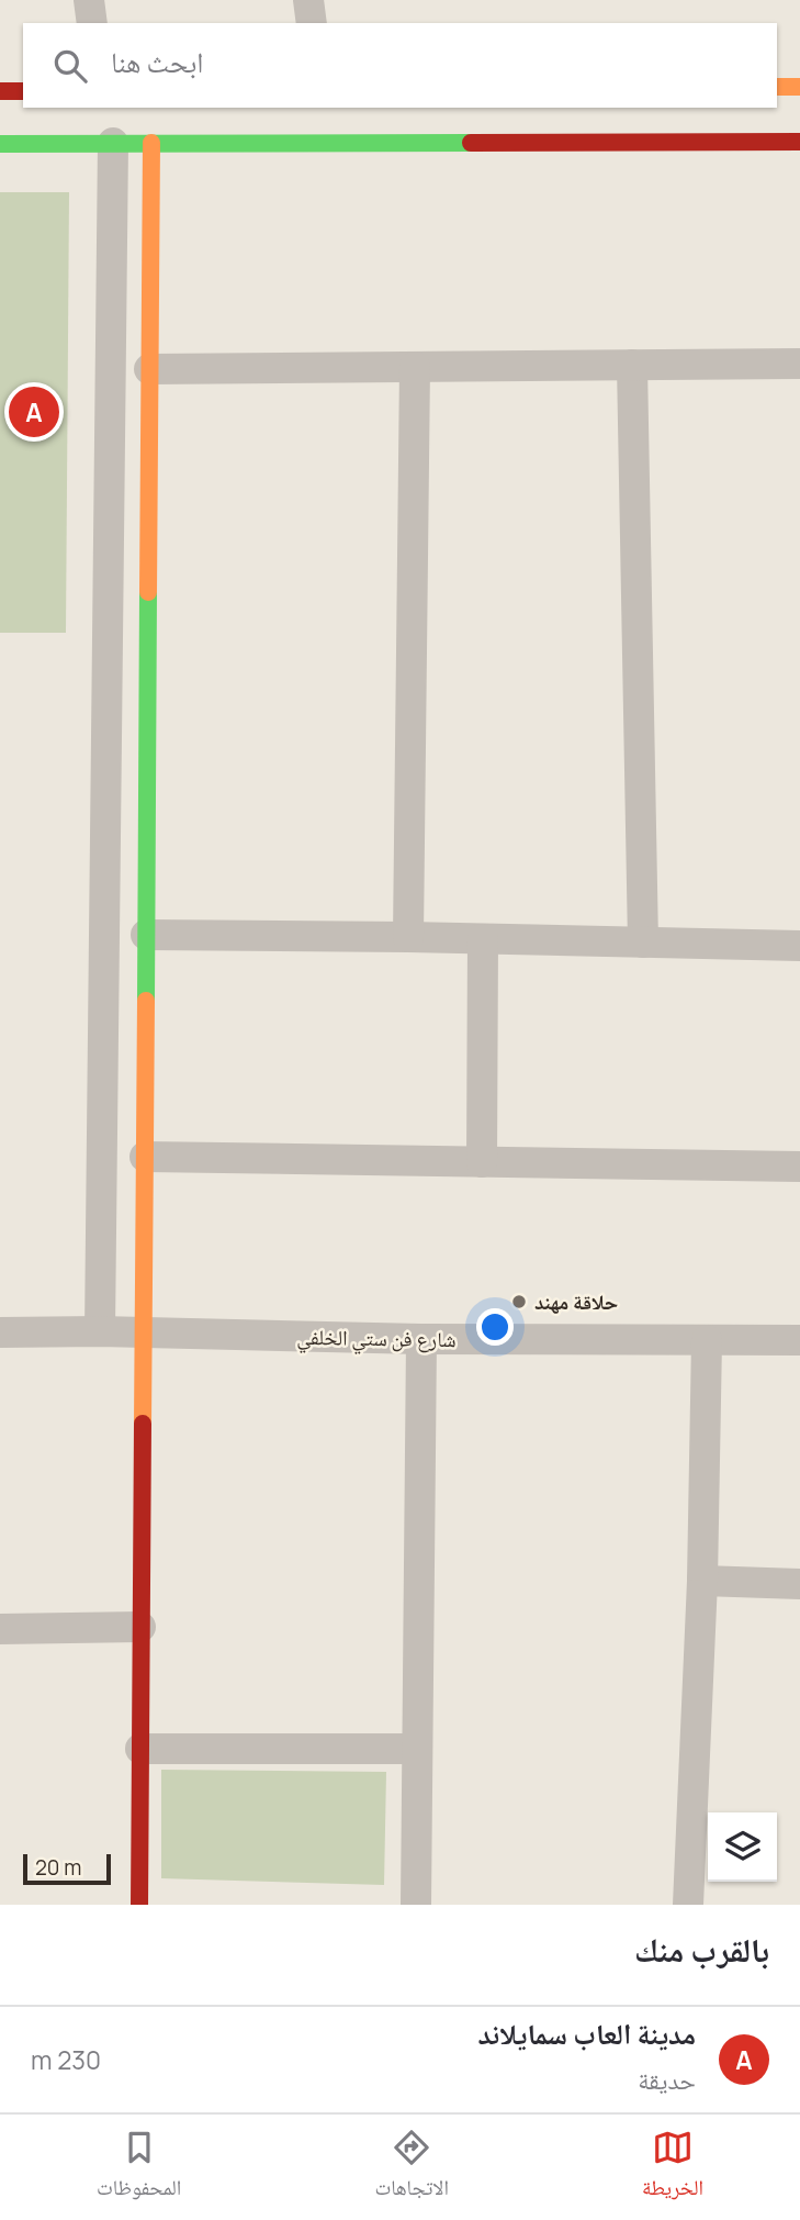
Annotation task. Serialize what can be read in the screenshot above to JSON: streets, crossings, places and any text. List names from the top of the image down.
{
  "streets": {
    "street": ["شارع فن ستي الخلفي"]
  },
  "places": ["حلاقة مهند"],
  "scale_bar": "20 m",
  "page": {
    "search": "ابحث هنا",
    "pins": "A",
    "scale": "20 m",
    "heading": "بالقرب منك",
    "list": [
      {
        "mark": "A",
        "name": "مدينة العاب سمايلاند",
        "note": "حديقة",
        "value": "230 m"
      }
    ],
    "nav": ["الخريطة", "الاتجاهات", "المحفوظات"]
  }
}
